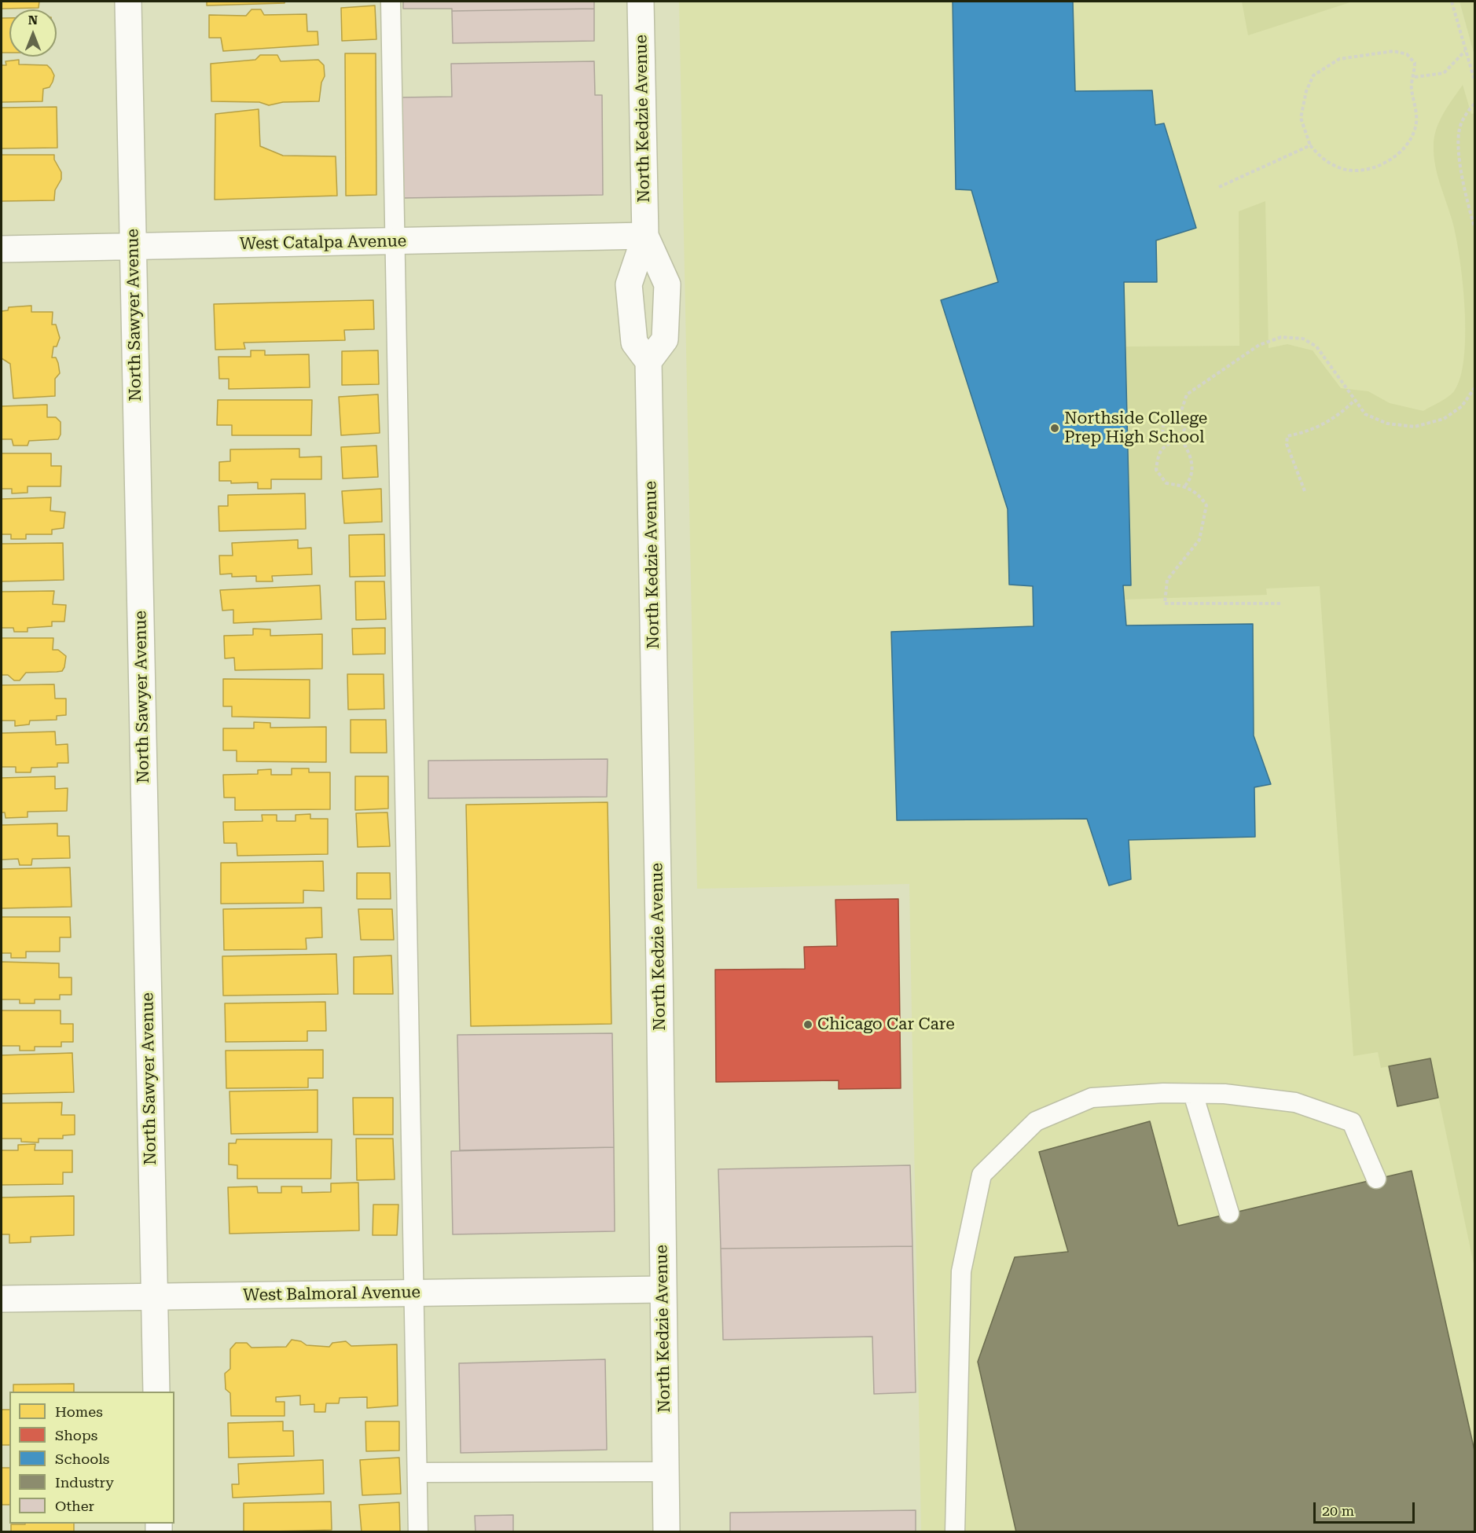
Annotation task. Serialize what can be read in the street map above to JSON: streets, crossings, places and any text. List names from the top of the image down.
{
  "streets": {
    "street": [
      "North Kedzie Avenue",
      "West Catalpa Avenue",
      "North Sawyer Avenue",
      "West Balmoral Avenue"
    ]
  },
  "crossings": [
    ["North Kedzie Avenue", "West Catalpa Avenue"],
    ["North Kedzie Avenue", "West Balmoral Avenue"],
    ["West Catalpa Avenue", "North Sawyer Avenue"],
    ["North Sawyer Avenue", "West Balmoral Avenue"]
  ],
  "places": ["Northside College Prep High School", "Chicago Car Care"],
  "legend": [
    "Homes",
    "Shops",
    "Schools",
    "Industry",
    "Other"
  ],
  "scale_bar": "20 m",
  "north": "top"
}
